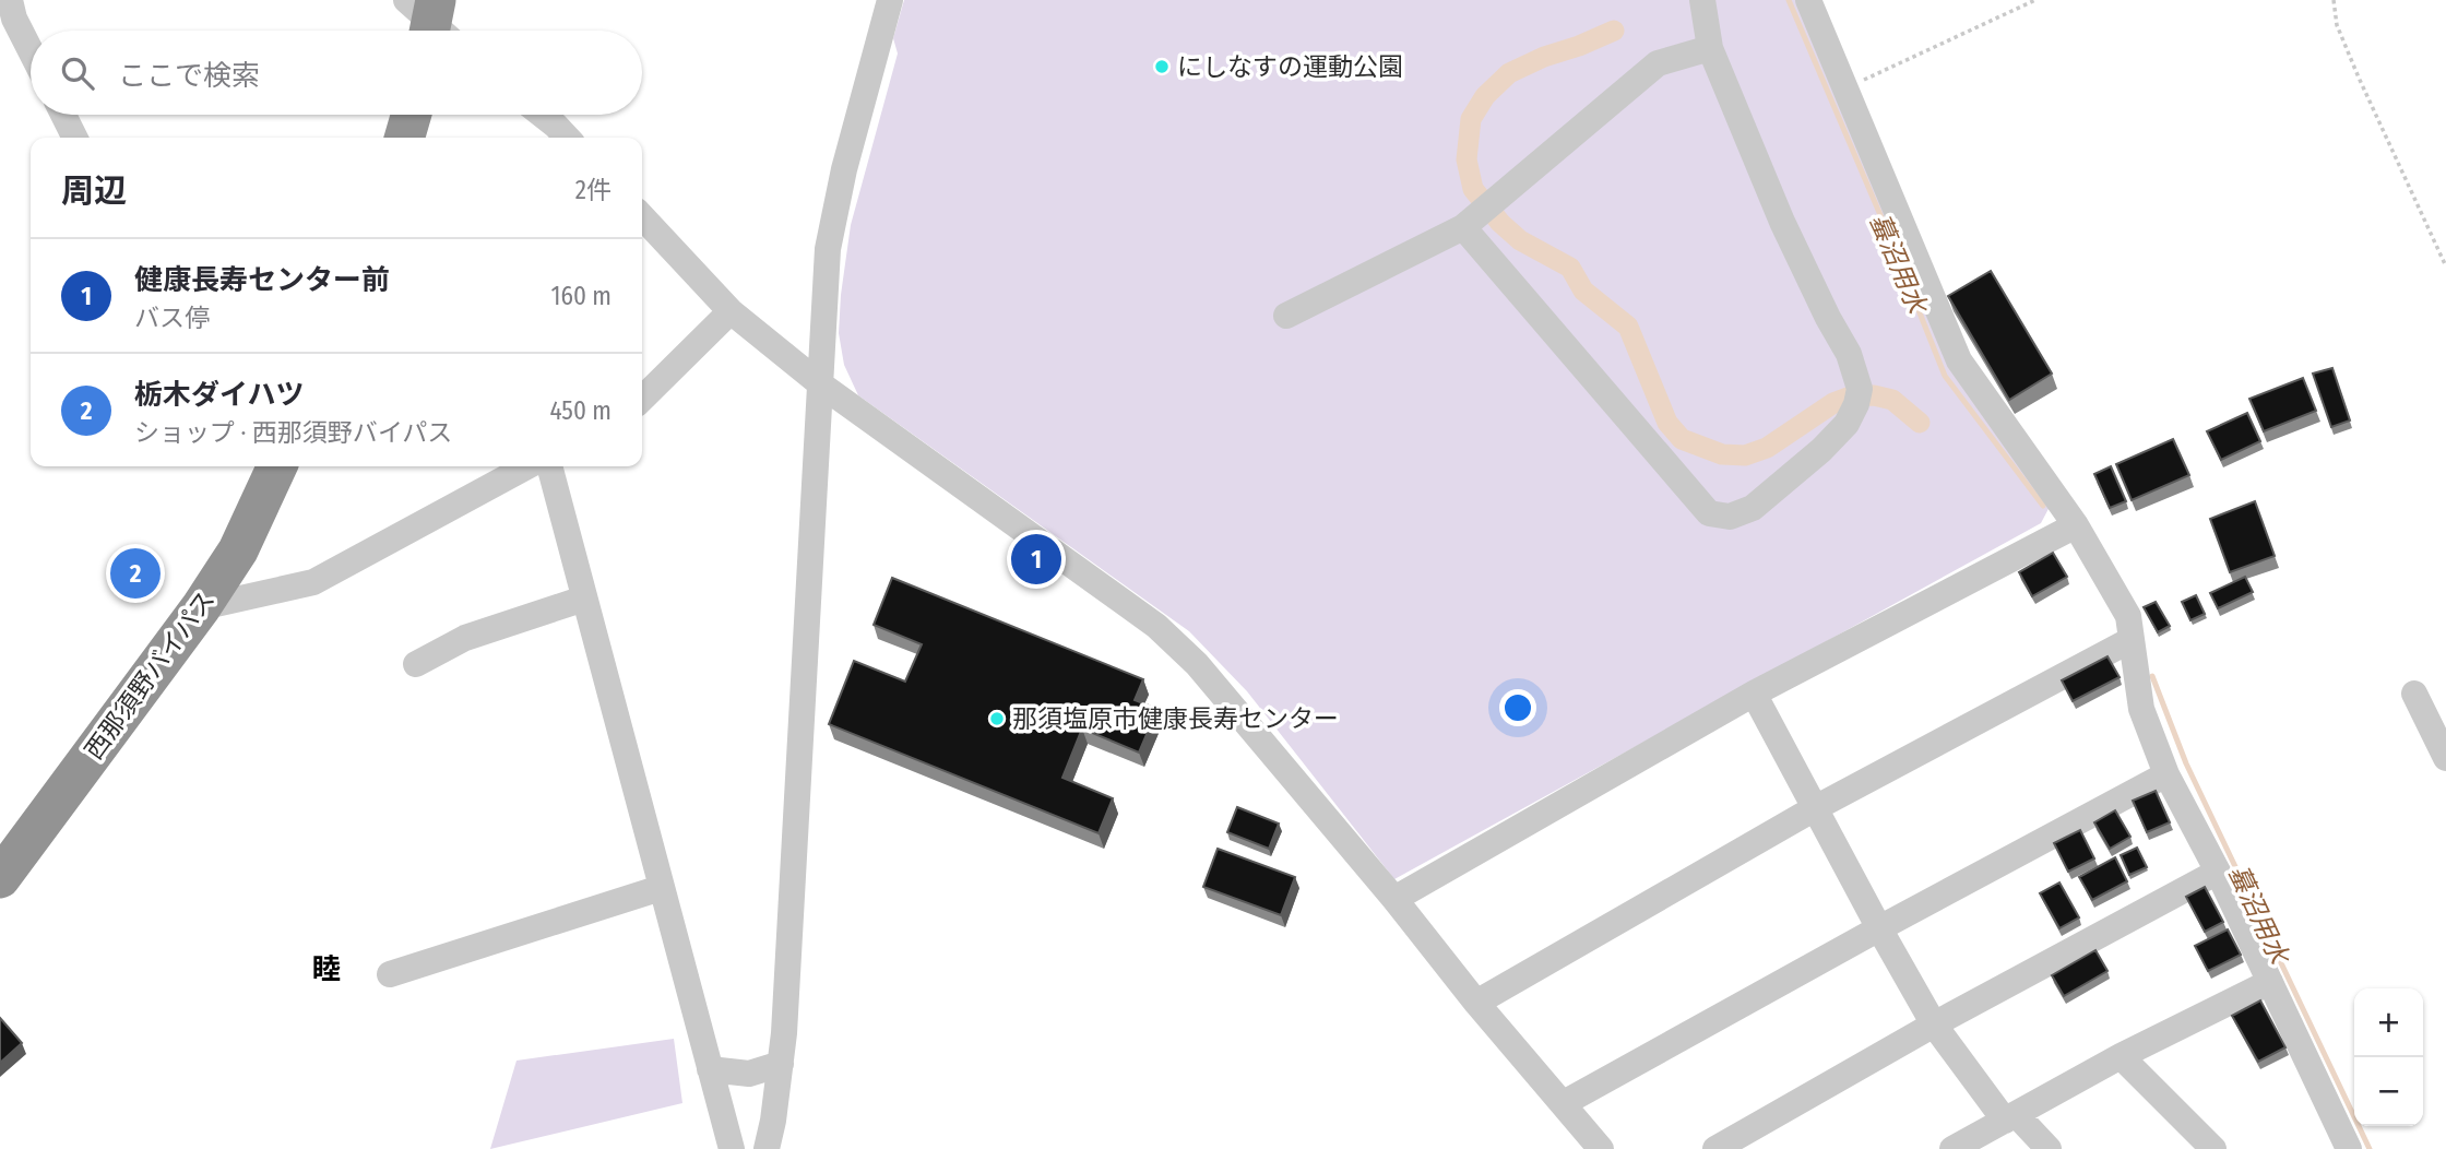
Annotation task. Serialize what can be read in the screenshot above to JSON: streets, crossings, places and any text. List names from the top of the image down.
{
  "streets": {
    "highway": ["西那須野バイパス"]
  },
  "districts": ["睦"],
  "water": ["蟇沼用水"],
  "places": ["にしなすの運動公園", "那須塩原市健康長寿センター"],
  "page": {
    "search": "ここで検索",
    "heading": ["周辺", "2件"],
    "list": [
      {
        "mark": "1",
        "name": "健康長寿センター前",
        "note": "バス停",
        "value": "160 m"
      },
      {
        "mark": "2",
        "name": "栃木ダイハツ",
        "note": "ショップ · 西那須野バイパス",
        "value": "450 m"
      }
    ],
    "pins": ["1", "2"],
    "map_buttons": ["+", "−"]
  }
}
